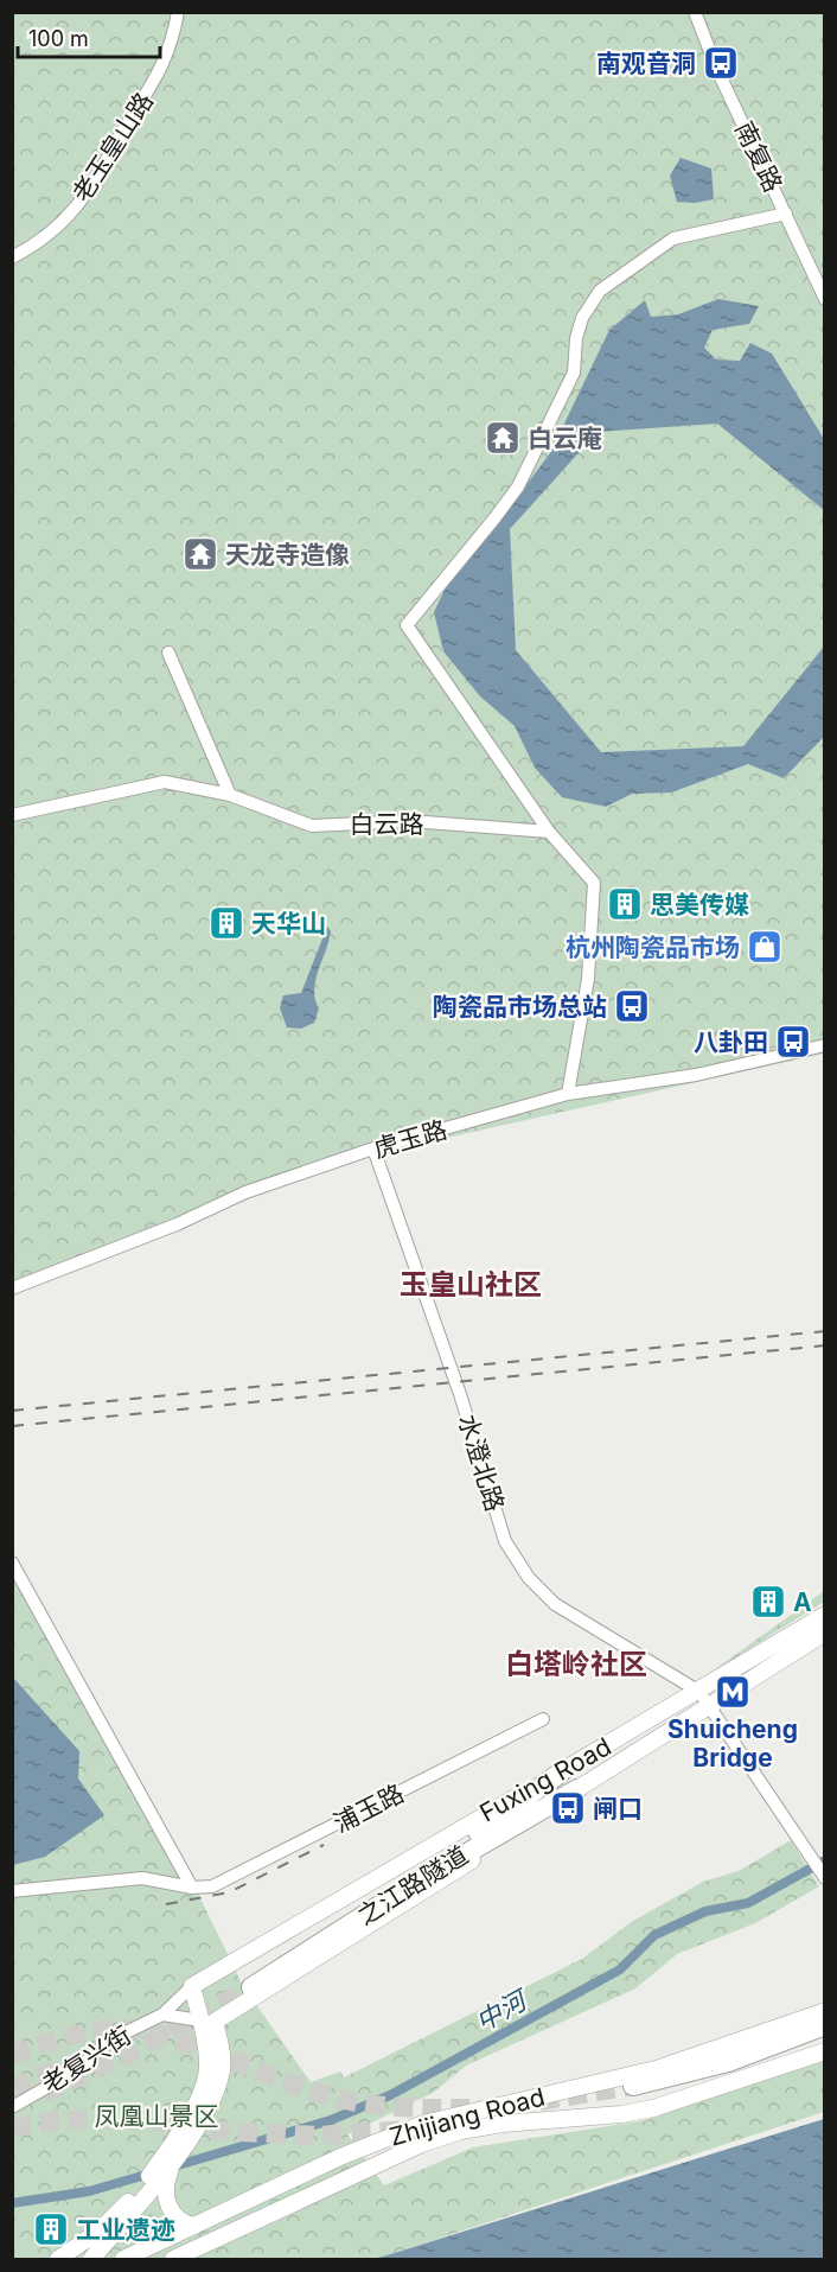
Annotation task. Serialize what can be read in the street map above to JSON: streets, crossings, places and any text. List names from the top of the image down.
{
  "streets": {
    "highway": ["之江路隧道"],
    "main road": ["Fuxing Road", "Zhijiang Road"],
    "street": [
      "老玉皇山路",
      "南复路",
      "白云路",
      "虎玉路",
      "水澄北路",
      "浦玉路",
      "老复兴街"
    ]
  },
  "crossings": [
    ["虎玉路", "水澄北路"],
    ["水澄北路", "Fuxing Road"],
    ["Fuxing Road", "之江路隧道"],
    ["Fuxing Road", "老复兴街"]
  ],
  "districts": ["玉皇山社区", "白塔岭社区"],
  "water": ["中河"],
  "parks": ["凤凰山景区"],
  "places": {
    "bus stop": [
      "南观音洞",
      "陶瓷品市场总站",
      "八卦田",
      "闸口"
    ],
    "temple": ["白云庵", "天龙寺造像"],
    "building": [
      "思美传媒",
      "天华山",
      "A",
      "工业遗迹"
    ],
    "shop": ["杭州陶瓷品市场"],
    "metro station": ["Shuicheng Bridge"]
  },
  "scale_bar": "100 m"
}
